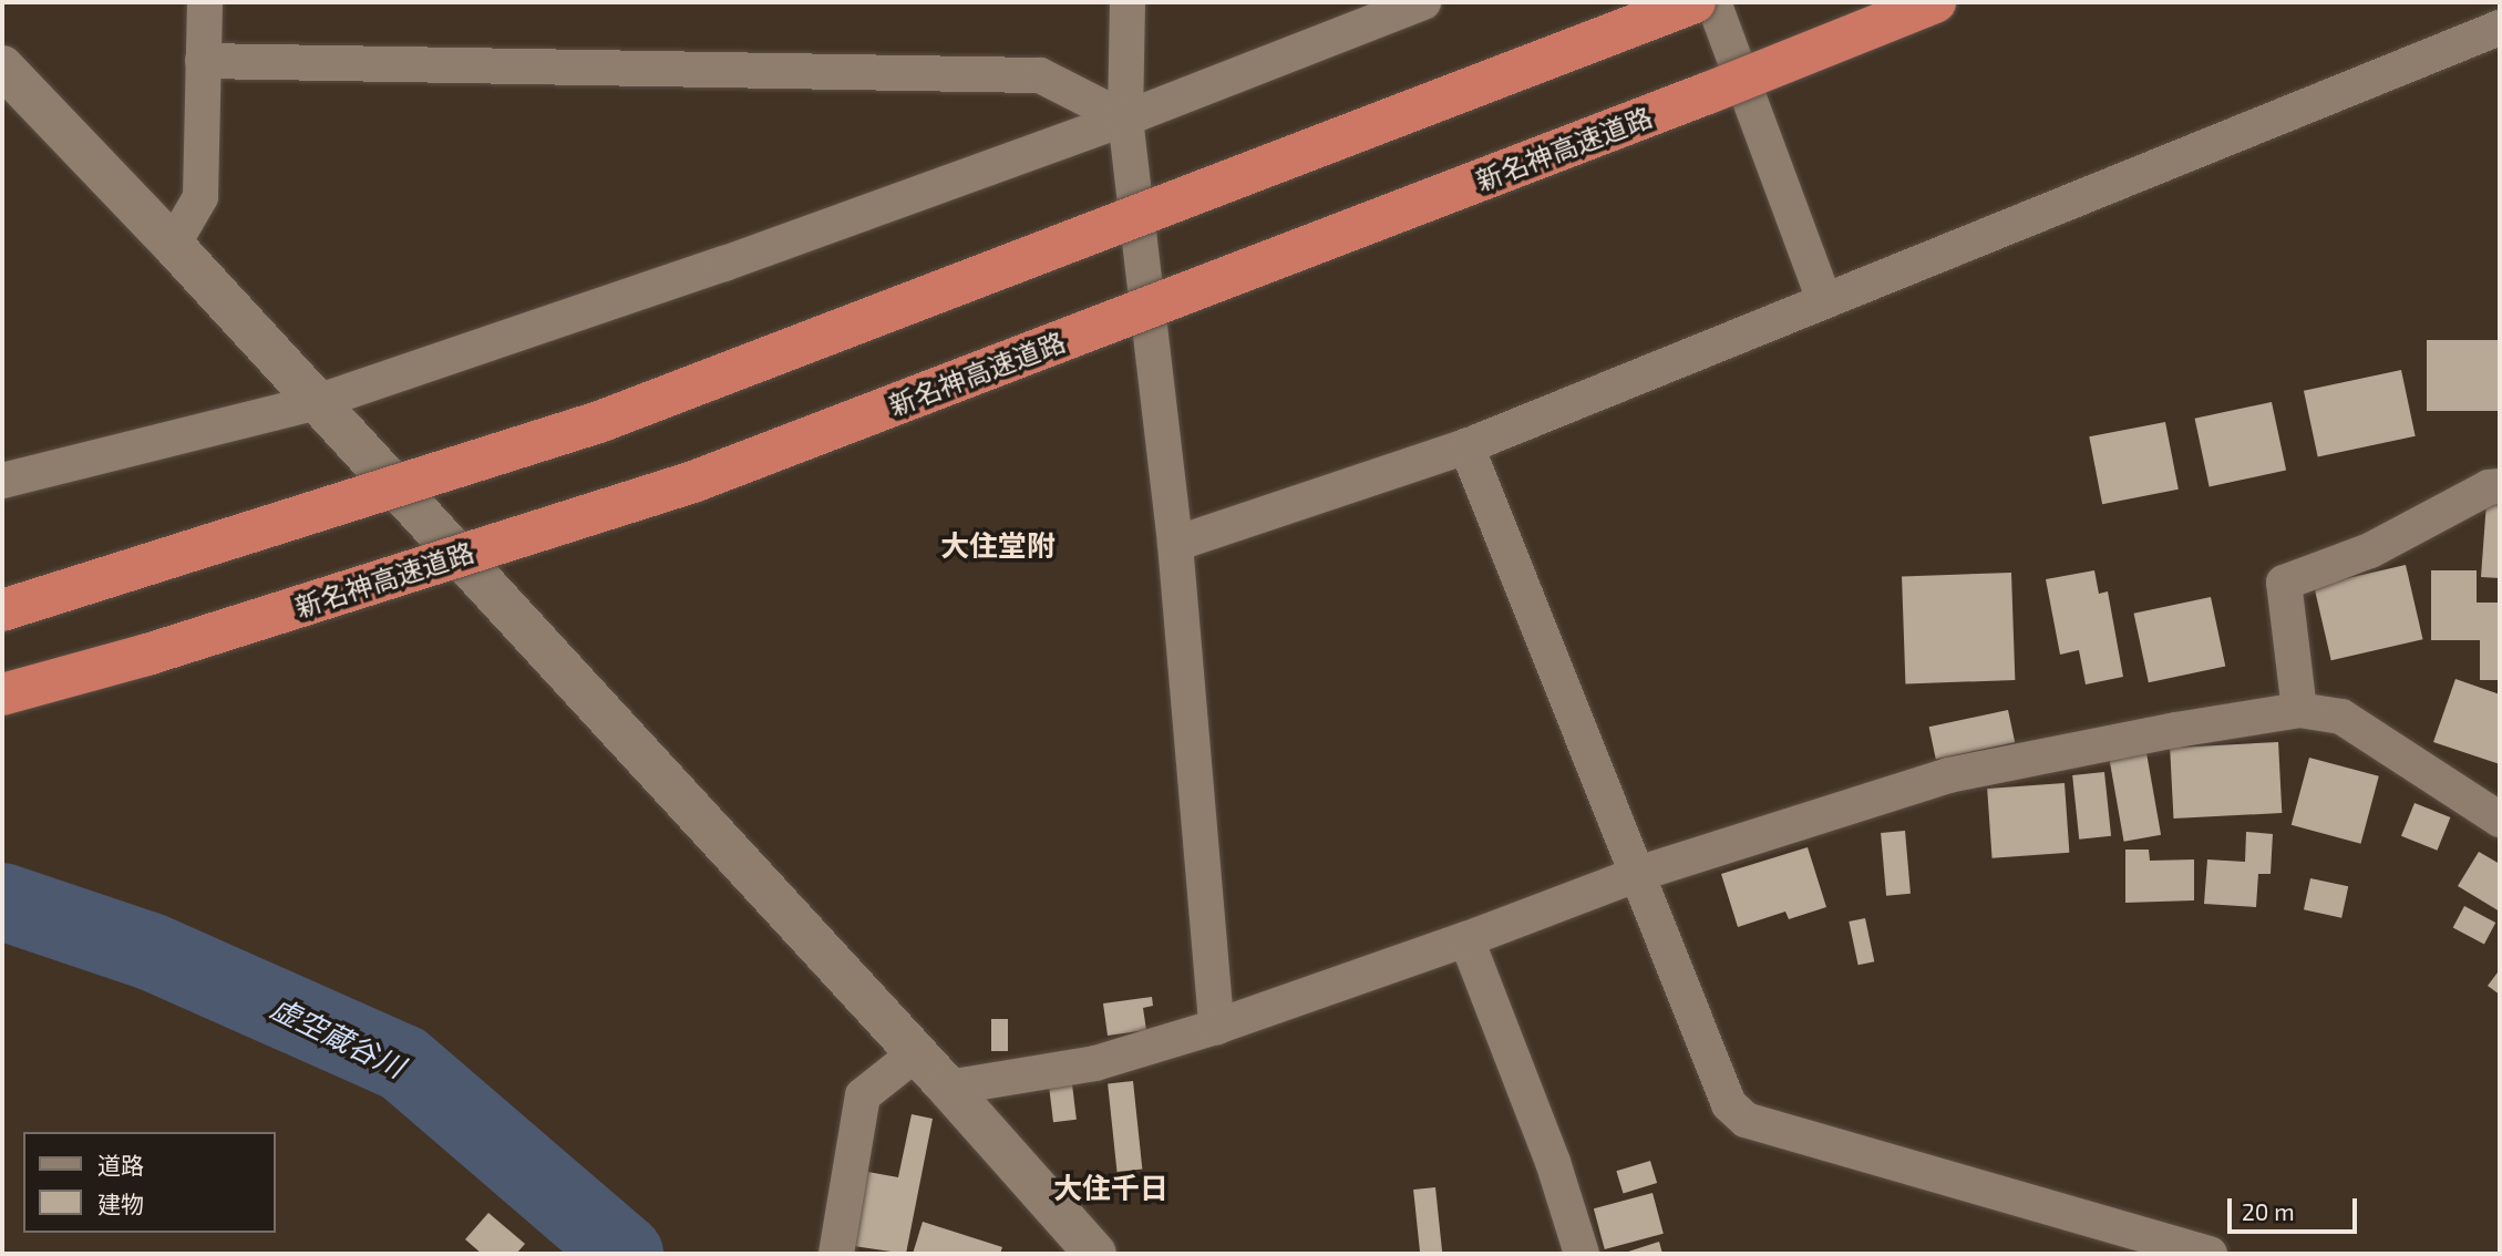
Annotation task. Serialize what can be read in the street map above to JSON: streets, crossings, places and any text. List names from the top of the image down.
{
  "streets": {
    "highway": ["新名神高速道路"]
  },
  "districts": ["大住堂附", "大住千日"],
  "water": ["虚空蔵谷川"],
  "legend": ["道路", "建物"],
  "scale_bar": "20 m"
}
